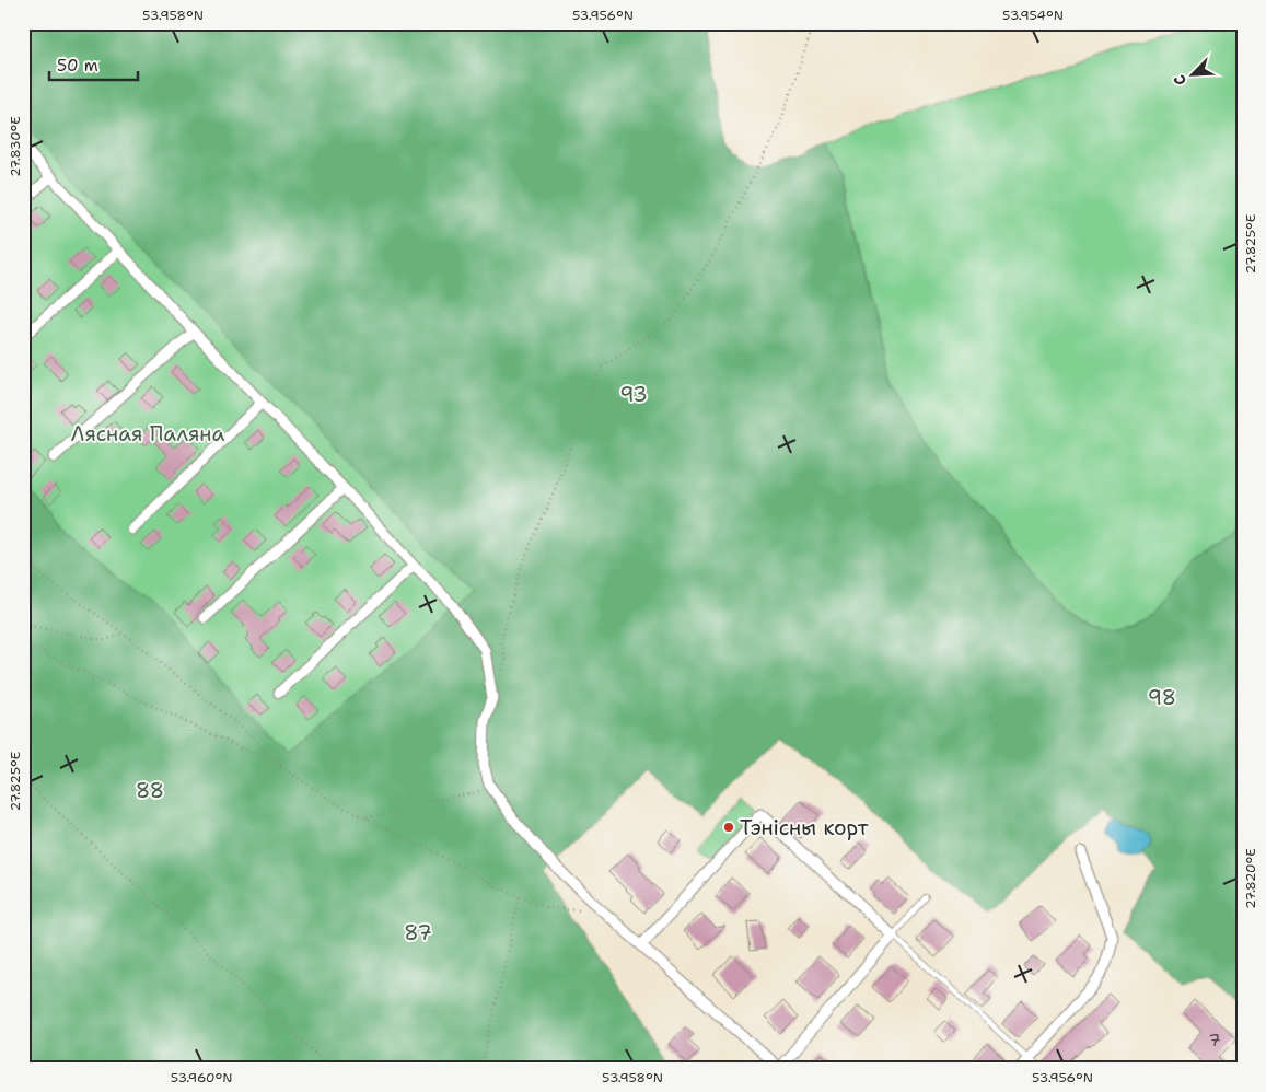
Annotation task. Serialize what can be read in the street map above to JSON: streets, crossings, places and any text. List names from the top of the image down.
{
  "parks": [
    "93",
    "Лясная Паляна",
    "98",
    "88",
    "87"
  ],
  "places": ["Тэнісны корт"],
  "house_numbers": ["7"],
  "scale_bar": "50 m",
  "north": "bottom left",
  "coordinates": [
    "53.958°N",
    "53.956°N",
    "53.954°N",
    "27.830°E",
    "27.825°E",
    "27.820°E",
    "53.960°N"
  ]
}
